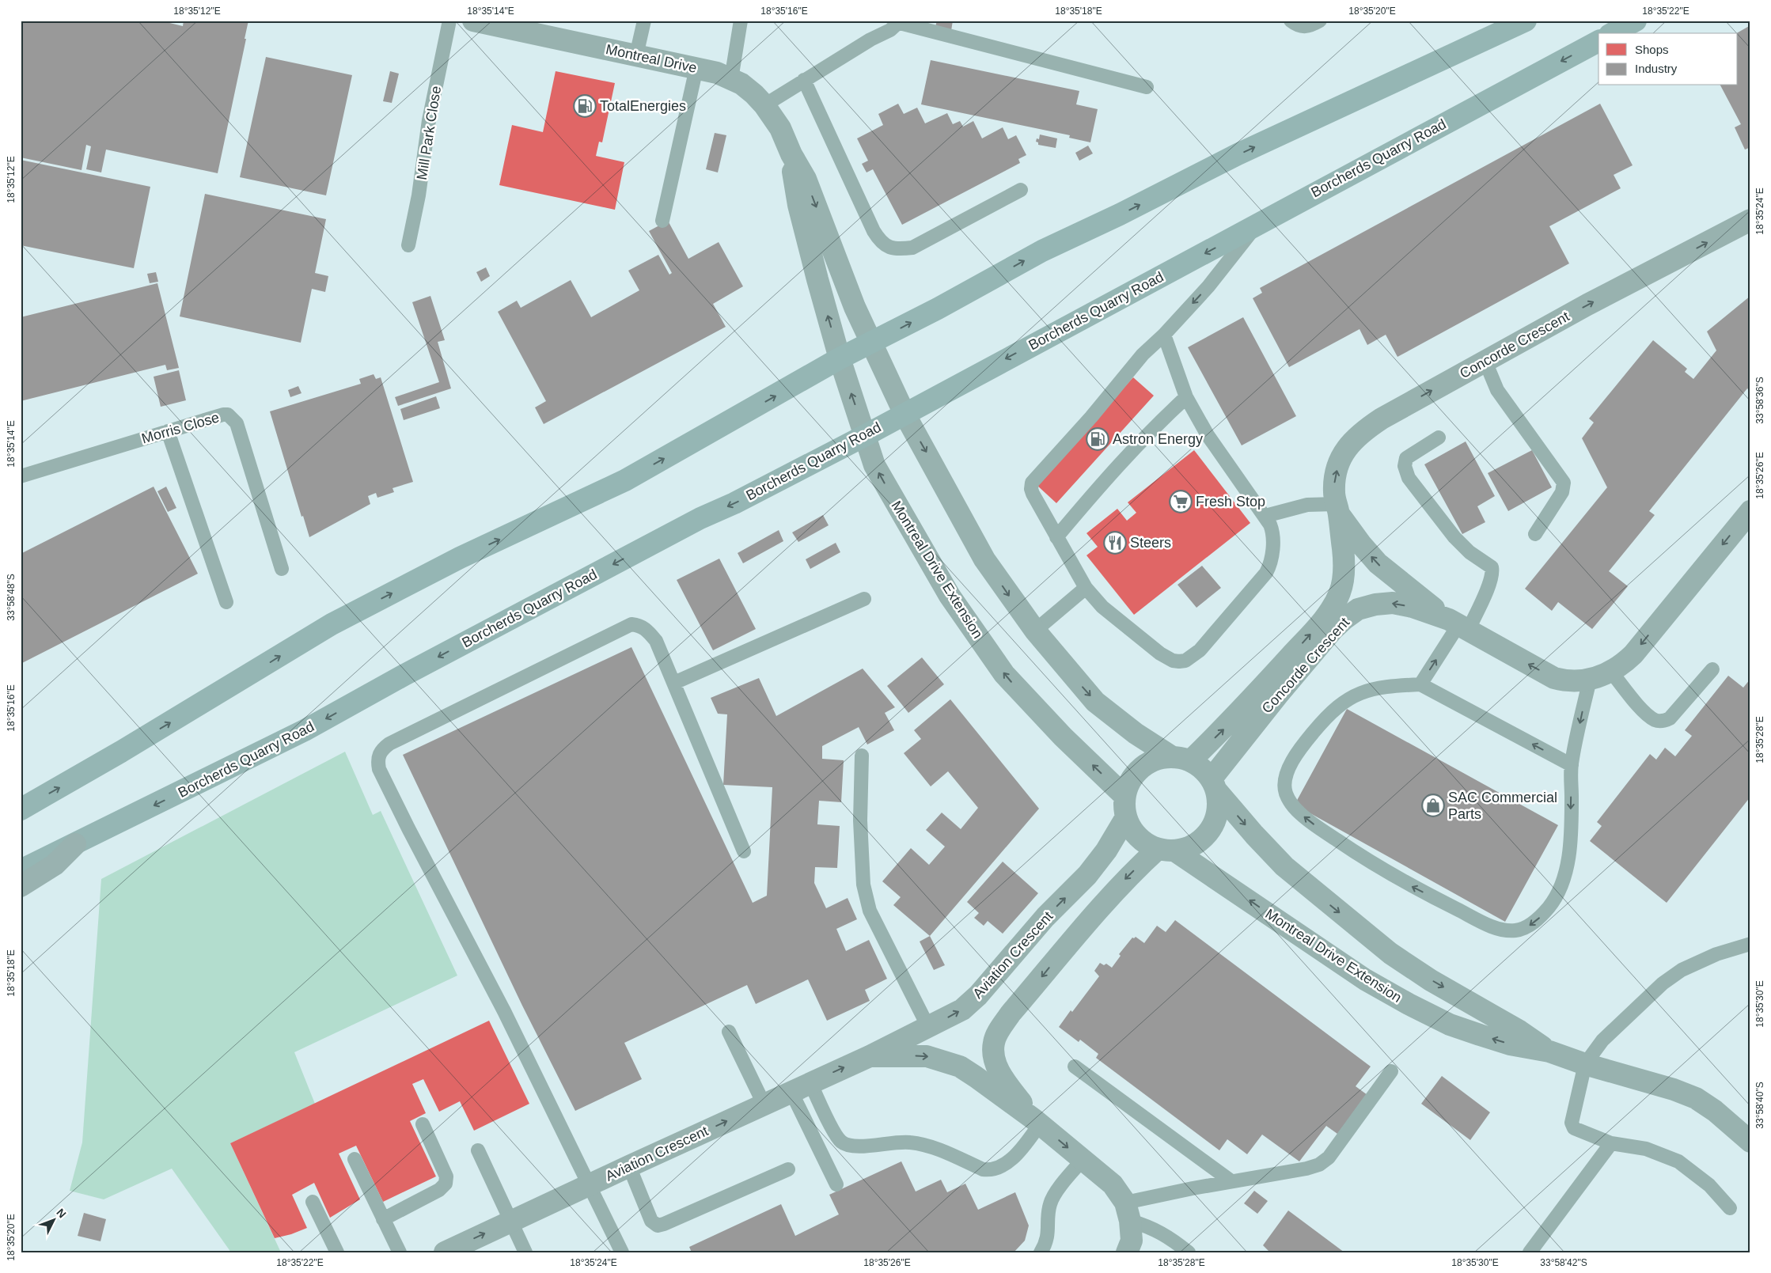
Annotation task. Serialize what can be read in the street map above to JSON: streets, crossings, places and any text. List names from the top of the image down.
{
  "streets": {
    "main road": ["Borcherds Quarry Road"],
    "street": [
      "Montreal Drive",
      "Concorde Crescent",
      "Montreal Drive Extension",
      "Aviation Crescent"
    ],
    "lane": ["Mill Park Close", "Morris Close"]
  },
  "crossings": [
    ["Montreal Drive", "Borcherds Quarry Road"],
    ["Montreal Drive", "Montreal Drive Extension"],
    ["Borcherds Quarry Road", "Montreal Drive Extension"],
    ["Concorde Crescent", "Montreal Drive Extension"],
    ["Concorde Crescent", "Aviation Crescent"],
    ["Montreal Drive Extension", "Aviation Crescent"]
  ],
  "places": {
    "fuel station": ["TotalEnergies", "Astron Energy"],
    "supermarket": ["Fresh Stop"],
    "restaurant": ["Steers"],
    "shop": ["SAC Commercial Parts"]
  },
  "legend": ["Shops", "Industry"],
  "north": "top right",
  "coordinates": [
    "18°35'12\"E",
    "18°35'14\"E",
    "18°35'16\"E",
    "18°35'18\"E",
    "18°35'20\"E",
    "18°35'22\"E",
    "18°35'24\"E",
    "33°58'36\"S",
    "18°35'26\"E",
    "33°58'48\"S",
    "18°35'28\"E",
    "18°35'30\"E",
    "33°58'40\"S",
    "33°58'42\"S"
  ]
}
